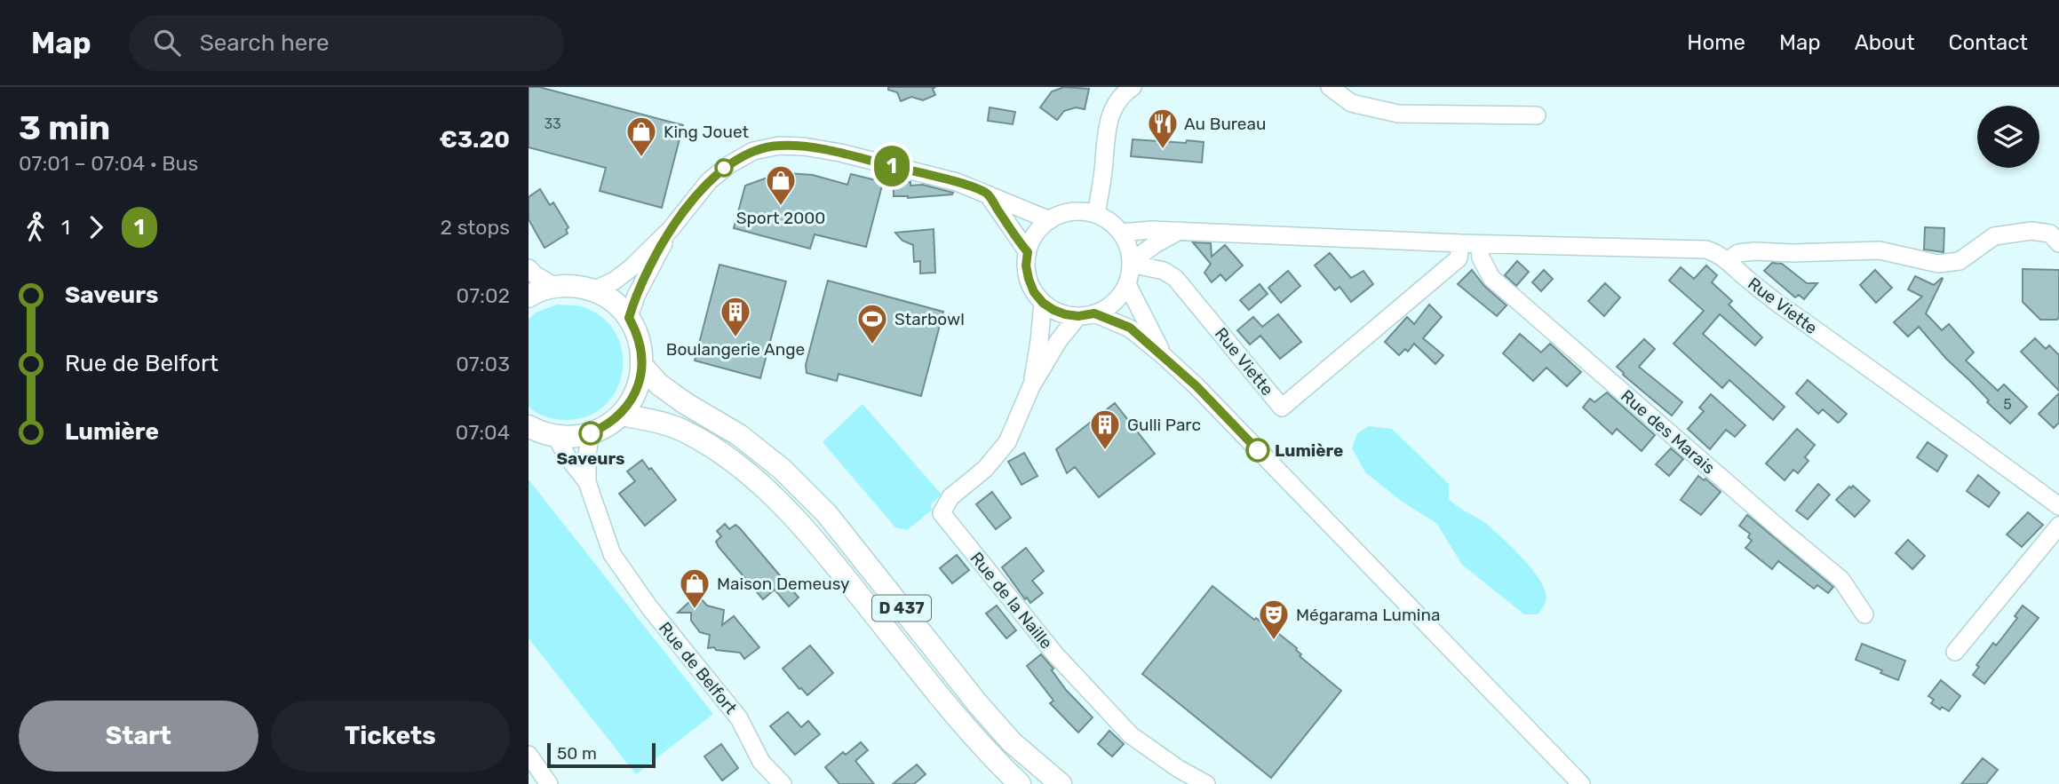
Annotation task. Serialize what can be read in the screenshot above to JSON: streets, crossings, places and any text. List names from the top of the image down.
{
  "streets": {
    "main road": ["D 437"],
    "street": [
      "Rue Viette",
      "Rue des Marais",
      "Rue de la Naille",
      "Rue de Belfort"
    ]
  },
  "crossings": [
    ["Rue Viette", "Rue des Marais"]
  ],
  "places": {
    "restaurant": ["Au Bureau"],
    "shop": ["King Jouet", "Sport 2000", "Maison Demeusy"],
    "building": ["Boulangerie Ange", "Gulli Parc"],
    "sports": ["Starbowl"],
    "other": ["Saveurs", "Lumière"],
    "theatre": ["Mégarama Lumina"]
  },
  "lines": ["bus line 1"],
  "house_numbers": ["33", "5"],
  "scale_bar": "50 m",
  "page": {
    "header": "Map",
    "search": "Search here",
    "nav": [
      "Home",
      "Map",
      "About",
      "Contact"
    ],
    "heading": ["3 min", "07:01 – 07:04 · Bus", "€3.20"],
    "on_map": "1",
    "legs": ["1", "1", "2 stops"],
    "list": [
      {
        "name": "Saveurs",
        "value": "07:02"
      },
      {
        "name": "Rue de Belfort",
        "value": "07:03"
      },
      {
        "name": "Lumière",
        "value": "07:04"
      }
    ],
    "buttons": ["Start", "Tickets"],
    "scale": "50 m"
  }
}
